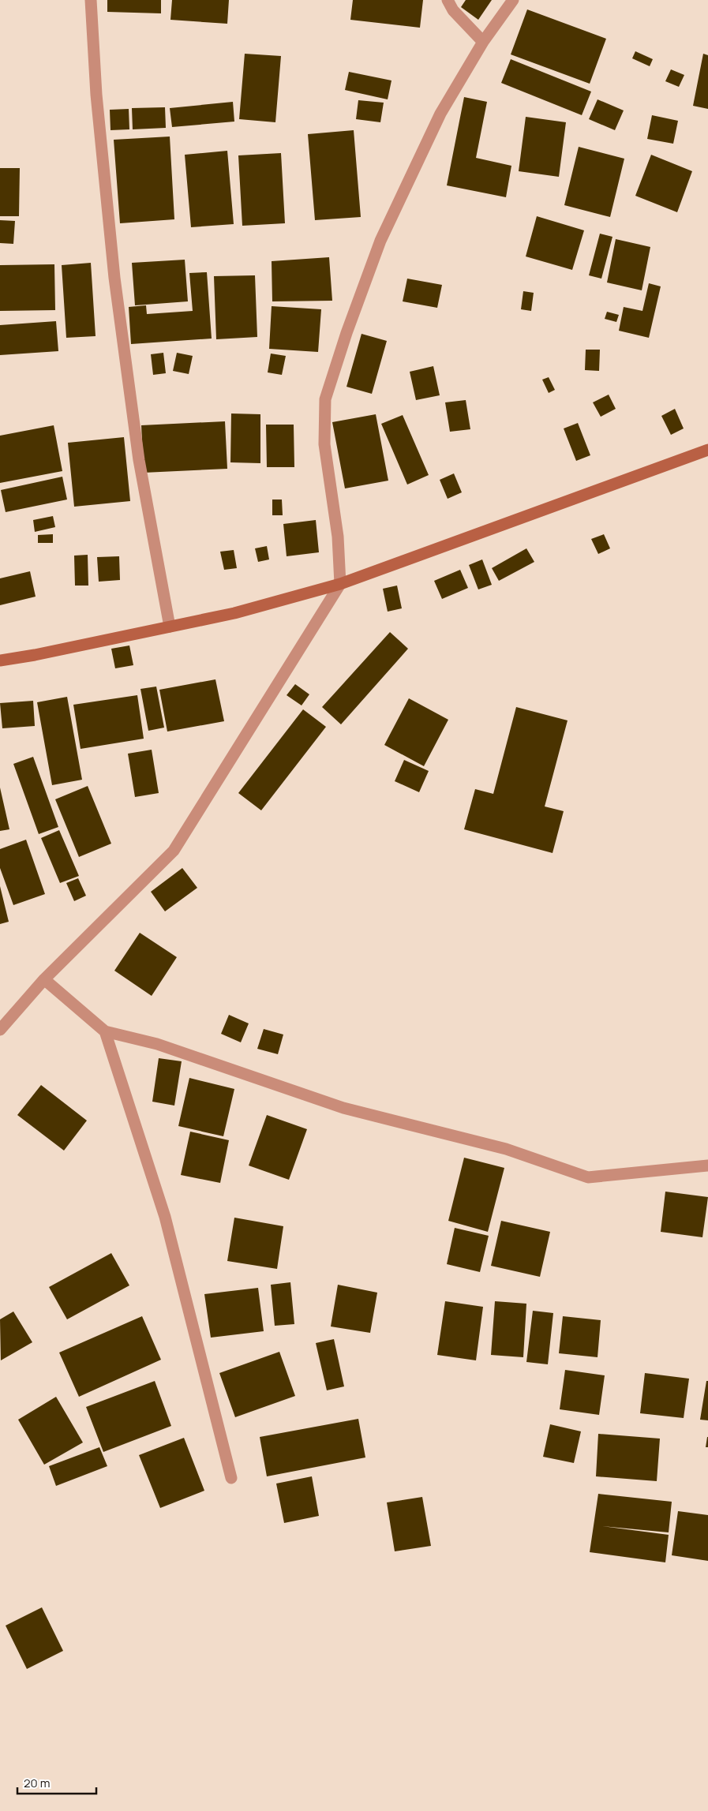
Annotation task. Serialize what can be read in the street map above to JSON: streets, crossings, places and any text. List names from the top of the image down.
{
  "scale_bar": "20 m"
}
